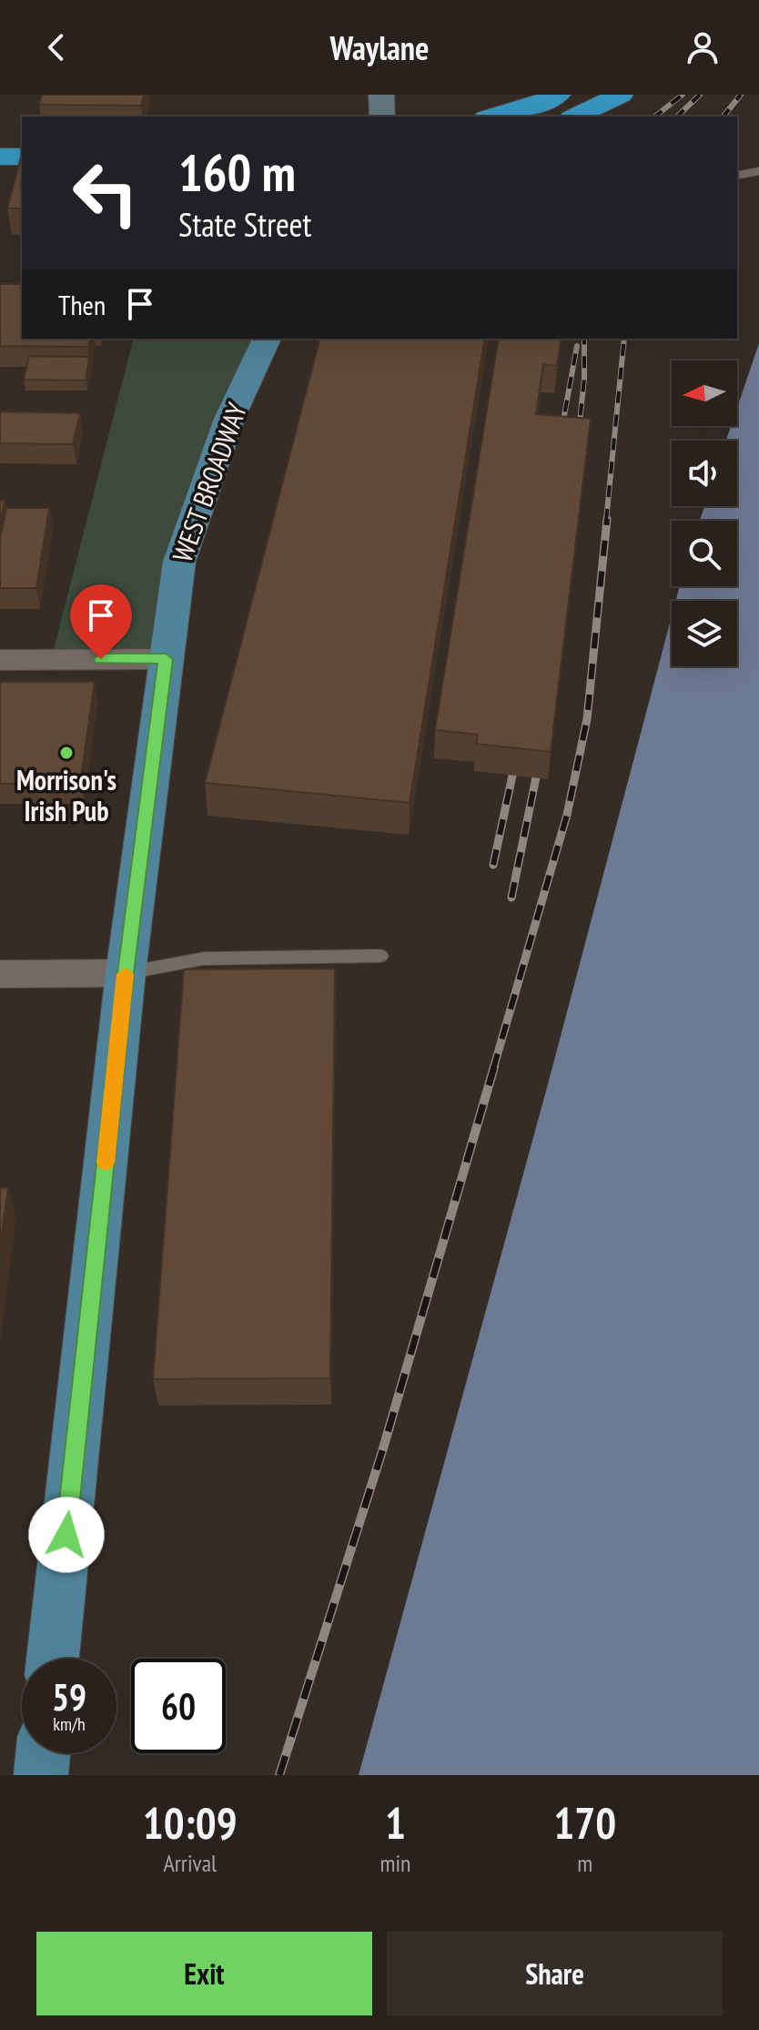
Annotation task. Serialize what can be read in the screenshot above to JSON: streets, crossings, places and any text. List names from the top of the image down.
{
  "streets": {
    "main road": ["WEST BROADWAY"]
  },
  "places": ["Morrison's Irish Pub"],
  "north": "left",
  "page": {
    "header": "Waylane",
    "turn": ["160 m", "State Street"],
    "then": "Then",
    "speed": "59 km/h",
    "limit": "60",
    "eta": [
      "10:09",
      "Arrival",
      "1",
      "min",
      "170",
      "m"
    ],
    "buttons": ["Exit", "Share"]
  }
}
